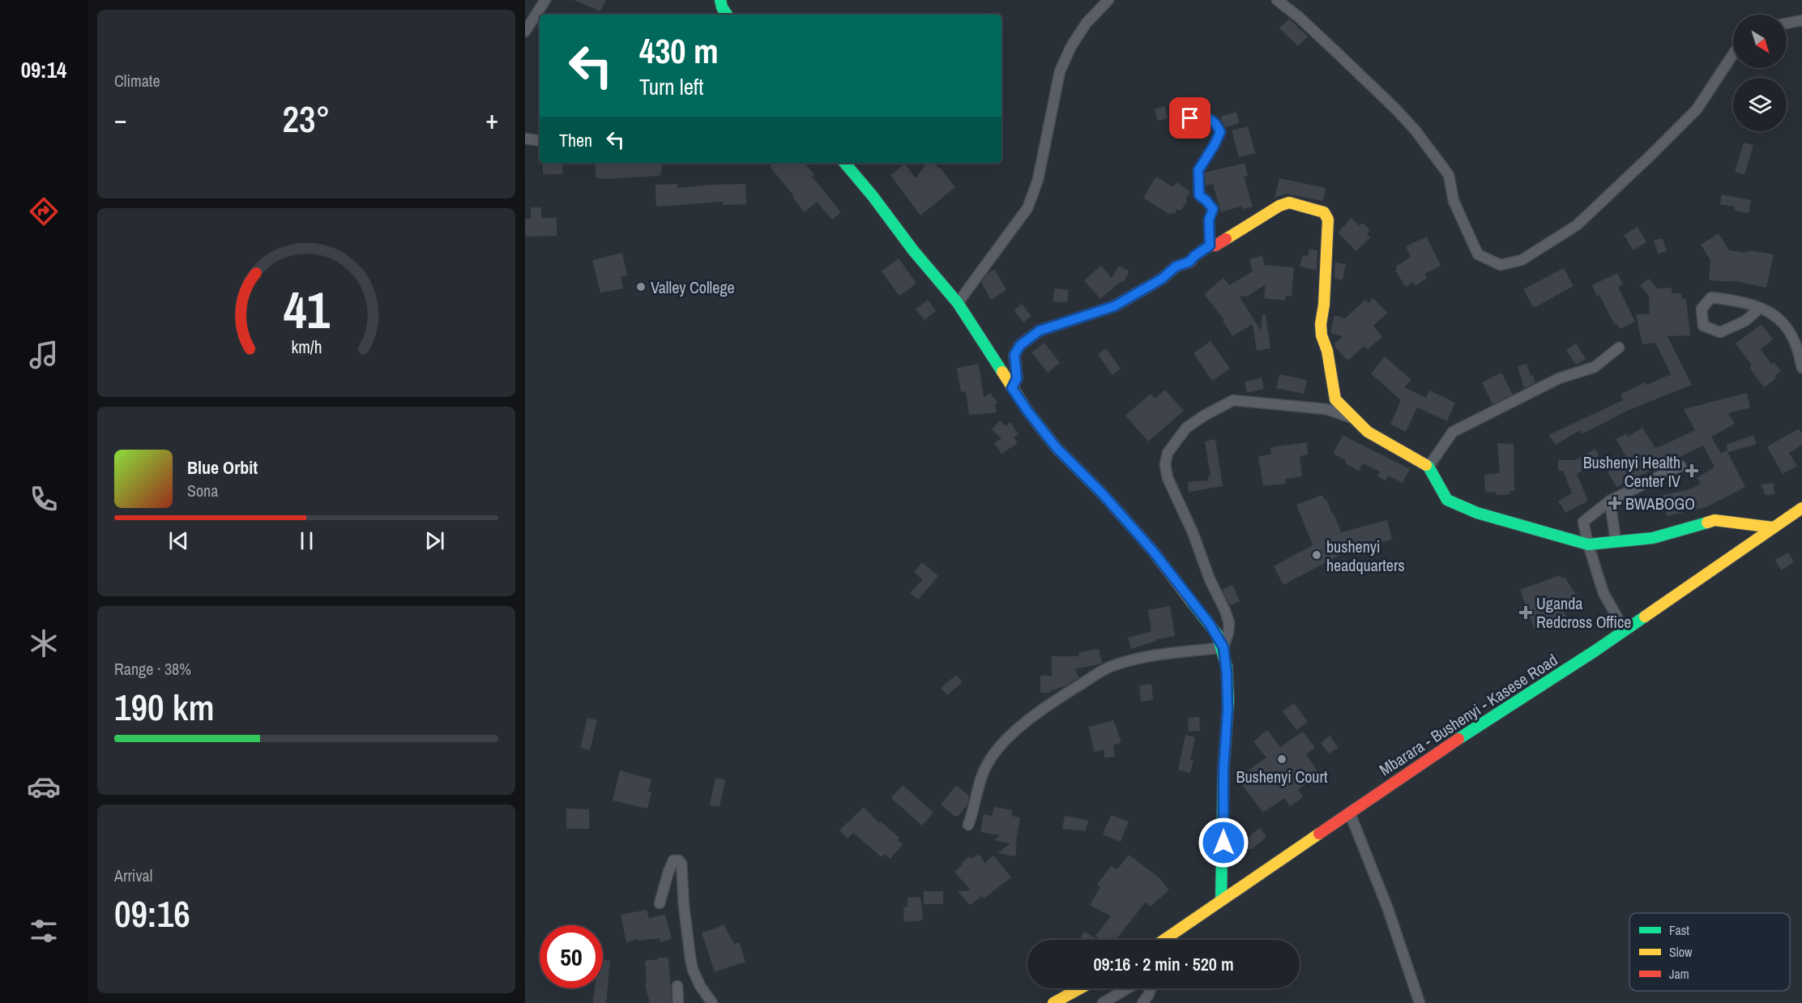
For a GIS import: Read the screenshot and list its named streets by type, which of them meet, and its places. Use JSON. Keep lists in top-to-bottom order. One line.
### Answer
{"streets":{"main road":["Mbarara - Bushenyi - Kasese Road"]},"places":{"other":["Valley College","bushenyi headquarters","Bushenyi Court"],"health":["Bushenyi Health Center IV","BWABOGO","Uganda Redcross Office"]},"legend":["Fast","Slow","Jam"],"north":"bottom right","page":{"tabs":"09:14","tile":["Climate",["Range · 38%","190 km"],["Arrival","09:16"]],"turn":["430 m","Turn left"],"heat":["−","23°","+"],"then":"Then","song":["Blue Orbit","Sona"],"limit":"50","trip":"09:16 · 2 min · 520 m","gauge":["41","km/h"]}}
